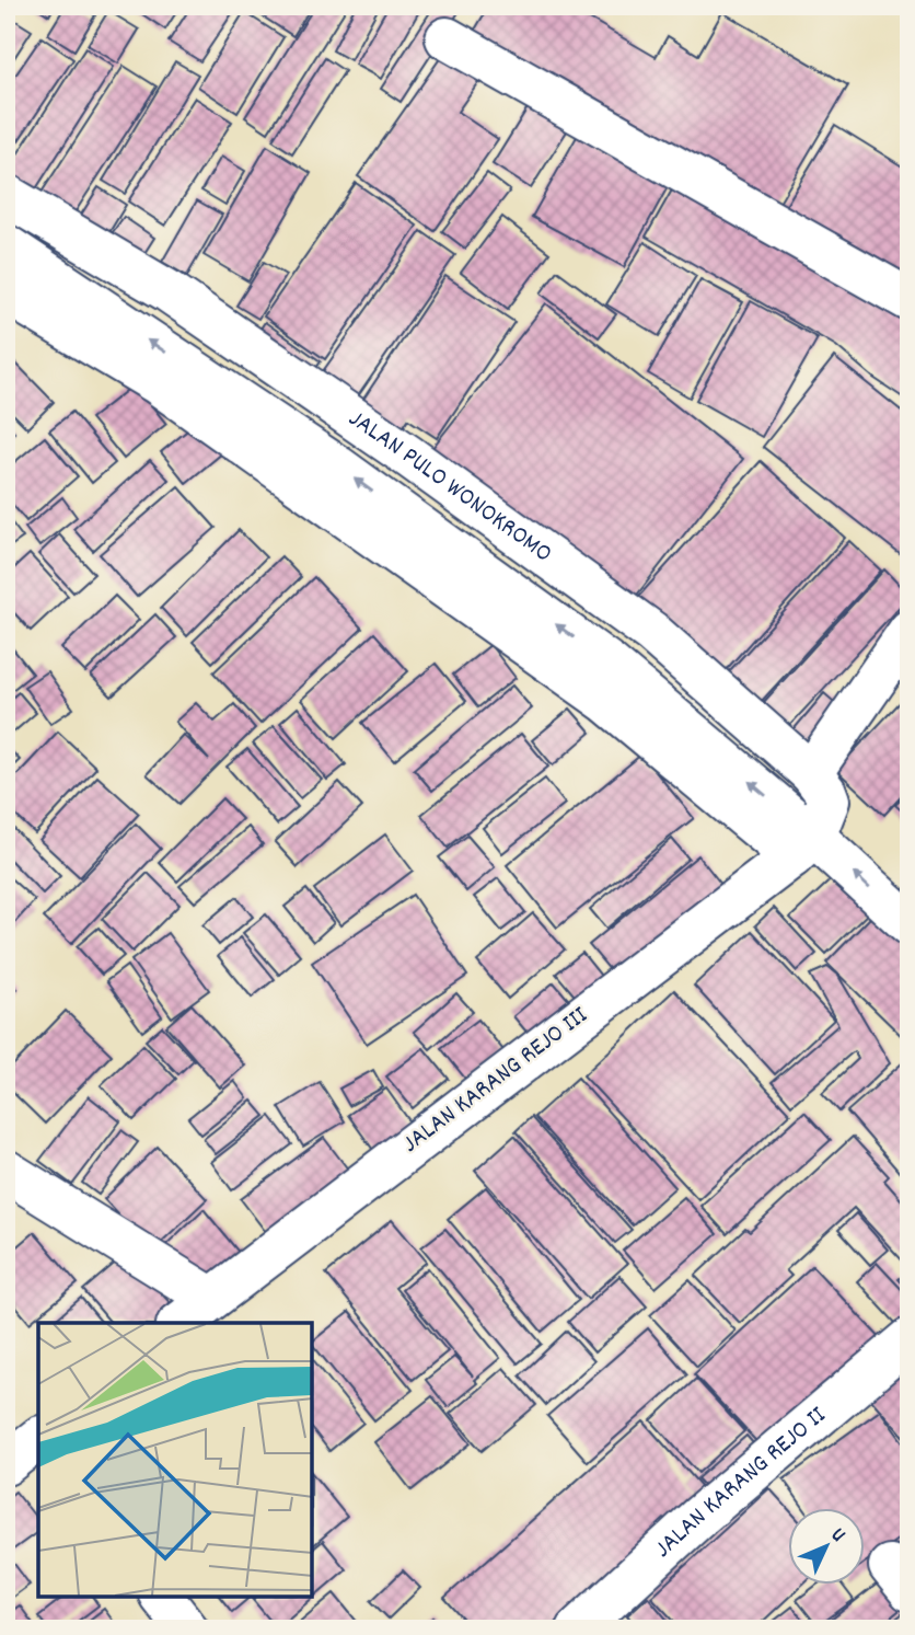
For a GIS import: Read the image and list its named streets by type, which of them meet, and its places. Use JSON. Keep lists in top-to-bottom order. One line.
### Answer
{"streets":{"street":["JALAN PULO WONOKROMO","JALAN KARANG REJO III","JALAN KARANG REJO II"]},"crossings":[["JALAN PULO WONOKROMO","JALAN KARANG REJO III"]],"north":"top right"}
